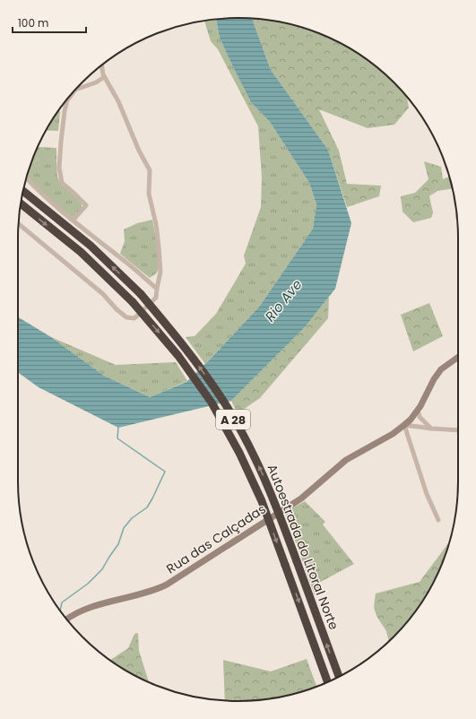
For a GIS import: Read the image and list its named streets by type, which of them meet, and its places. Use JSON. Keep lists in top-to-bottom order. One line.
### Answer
{"streets":{"highway":["A 28","Autoestrada do Litoral Norte"],"main road":["Rua das Calçadas"]},"water":["Rio Ave"],"scale_bar":"100 m"}
